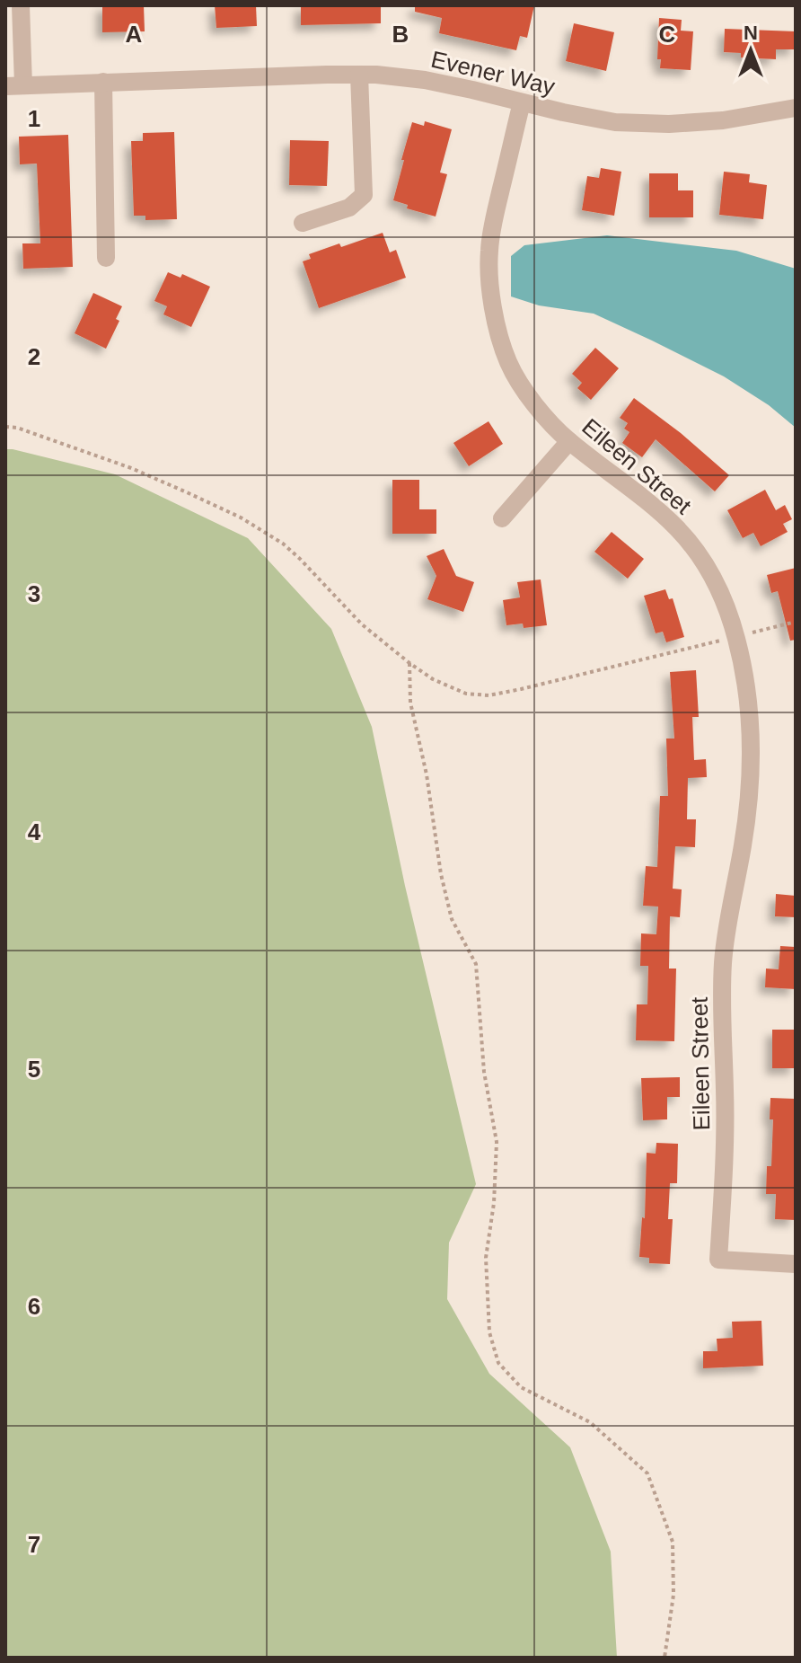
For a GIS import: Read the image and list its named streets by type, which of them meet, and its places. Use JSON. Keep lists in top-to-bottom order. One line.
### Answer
{"streets":{"street":["Evener Way","Eileen Street"]},"crossings":[["Evener Way","Eileen Street"]],"north":"top","grid":{"columns":["A","B","C"],"rows":["1","2","3","4","5","6","7"]}}
